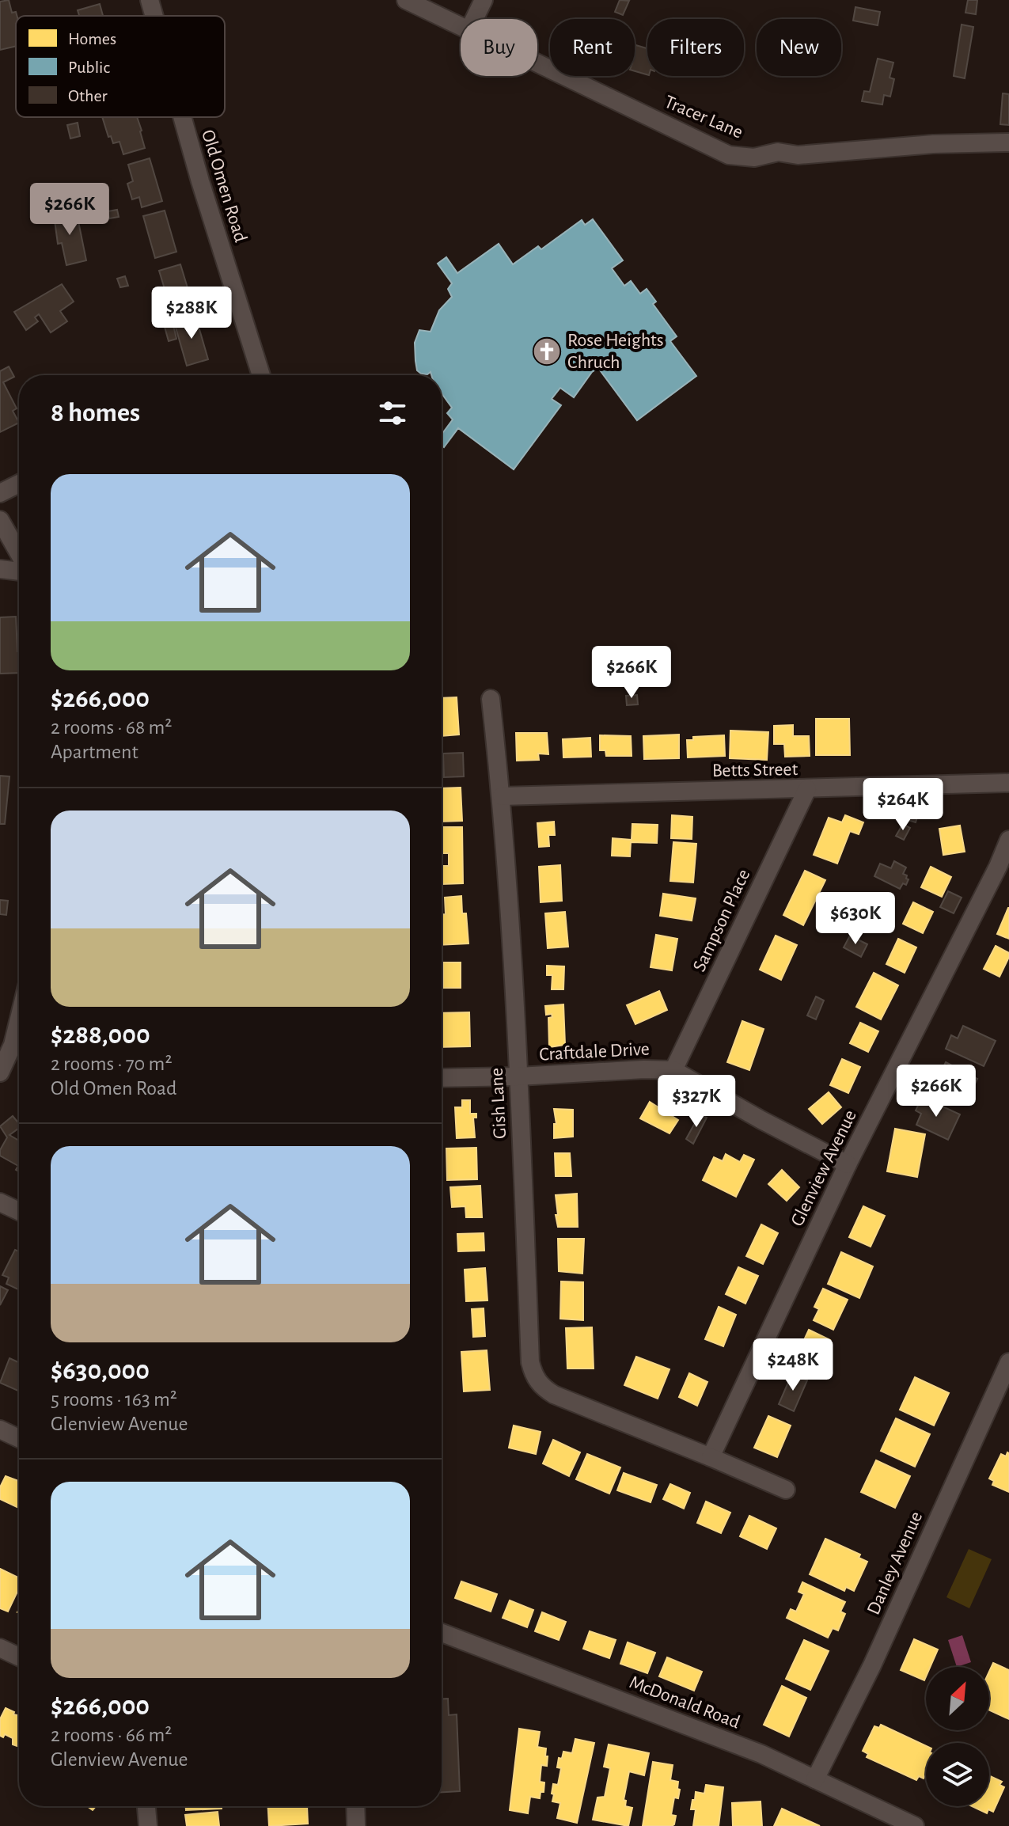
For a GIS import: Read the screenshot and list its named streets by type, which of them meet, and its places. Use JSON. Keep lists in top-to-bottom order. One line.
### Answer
{"streets":{"street":["Tracer Lane","Old Omen Road","Betts Street","Sampson Place","Craftdale Drive","Gish Lane","Glenview Avenue","Danley Avenue","McDonald Road"]},"crossings":[["Betts Street","Sampson Place"],["Betts Street","Gish Lane"],["Sampson Place","Craftdale Drive"],["Craftdale Drive","Gish Lane"],["Craftdale Drive","Glenview Avenue"],["Gish Lane","Glenview Avenue"],["Danley Avenue","McDonald Road"]],"places":{"church":["Rose Heights Chruch"]},"legend":["Homes","Public","Other"],"north":"top right","page":{"chip":["Buy","Rent","Filters","New"],"price":["$266K","$288K","$266K","$264K","$630K","$266K","$327K","$248K"],"heading":"8 homes","list":[{"name":"$266,000","note":"2 rooms · 68 m² · Apartment"},{"name":"$288,000","note":"2 rooms · 70 m² · Old Omen Road"},{"name":"$630,000","note":"5 rooms · 163 m² · Glenview Avenue"},{"name":"$266,000","note":"2 rooms · 66 m² · Glenview Avenue"}]}}
